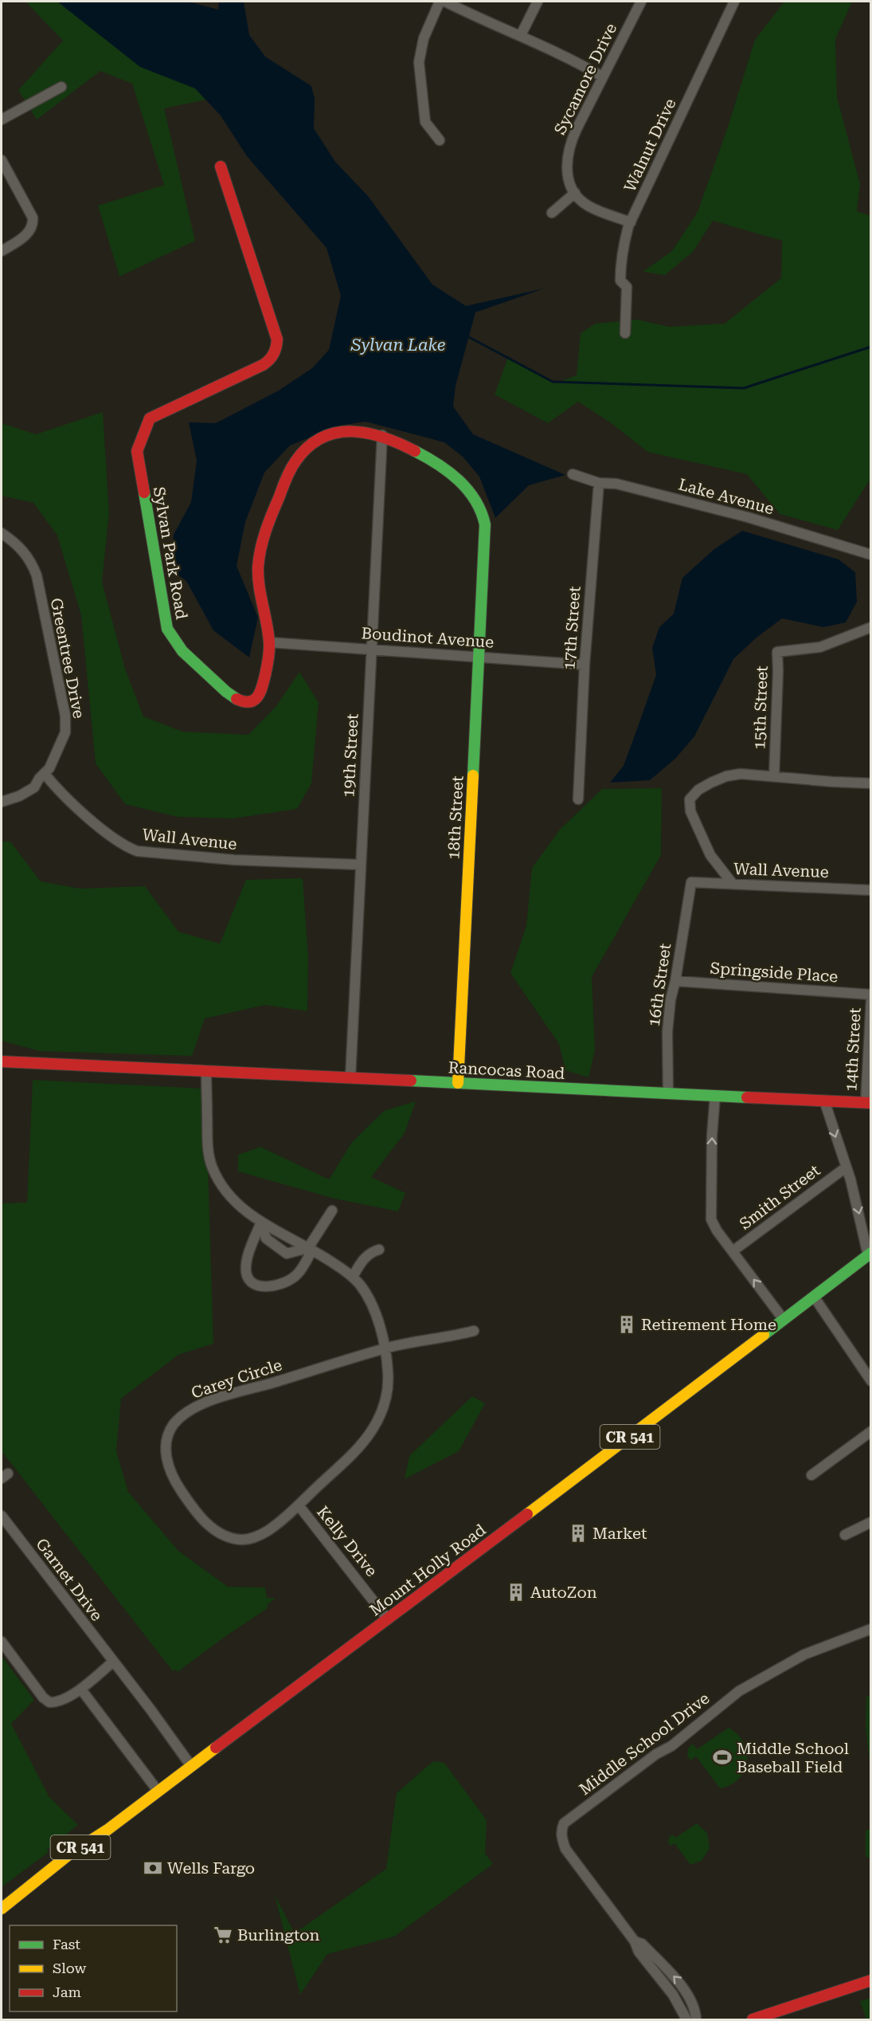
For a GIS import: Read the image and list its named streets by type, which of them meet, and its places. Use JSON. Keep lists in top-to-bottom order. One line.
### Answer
{"streets":{"main road":["Sylvan Park Road","18th Street","Rancocas Road","CR 541","Mount Holly Road"],"street":["Sycamore Drive","Walnut Drive","Lake Avenue","17th Street","Boudinot Avenue","Greentree Drive","15th Street","19th Street","Wall Avenue","Springside Place","16th Street","14th Street","Smith Street","Carey Circle","Kelly Drive","Garnet Drive","Middle School Drive"]},"crossings":[["Lake Avenue","17th Street"],["Sylvan Park Road","Boudinot Avenue"],["Sylvan Park Road","19th Street"],["Sylvan Park Road","18th Street"],["17th Street","Boudinot Avenue"],["Boudinot Avenue","19th Street"],["Boudinot Avenue","18th Street"],["Greentree Drive","Wall Avenue"],["19th Street","Wall Avenue"],["19th Street","Rancocas Road"],["18th Street","Rancocas Road"],["Wall Avenue","16th Street"],["Springside Place","16th Street"],["16th Street","Rancocas Road"],["14th Street","Rancocas Road"],["Carey Circle","Kelly Drive"],["Kelly Drive","Mount Holly Road"],["Mount Holly Road","Garnet Drive"]],"water":["Sylvan Lake"],"places":{"building":["Retirement Home","Market","AutoZon"],"sports":["Middle School Baseball Field"],"bank":["Wells Fargo"],"supermarket":["Burlington"]},"legend":["Fast","Slow","Jam"]}
